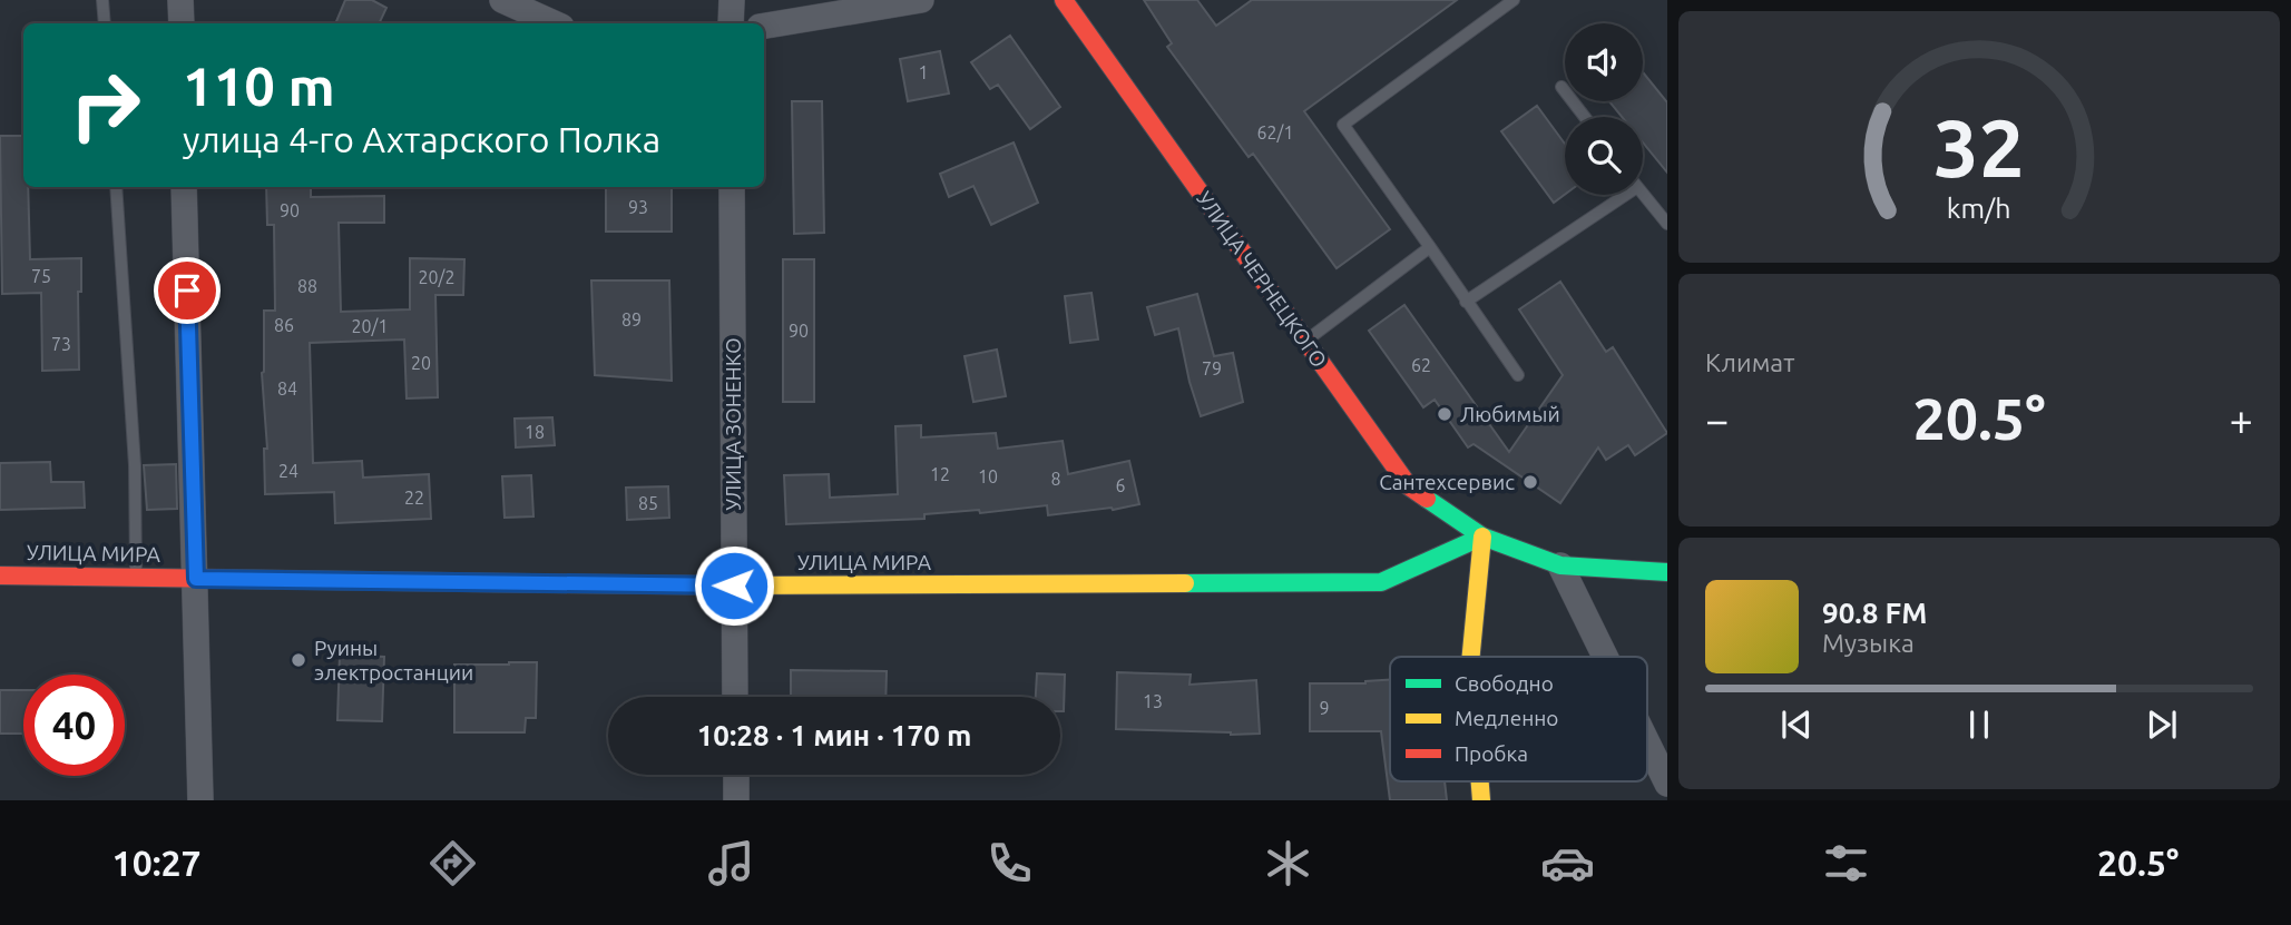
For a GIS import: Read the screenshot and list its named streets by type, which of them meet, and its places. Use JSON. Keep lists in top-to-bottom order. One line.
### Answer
{"streets":{"street":["УЛИЦА ЧЕРНЕЦКОГО","УЛИЦА ЗОНЕНКО","УЛИЦА МИРА"]},"crossings":[["УЛИЦА ЧЕРНЕЦКОГО","УЛИЦА МИРА"],["УЛИЦА ЗОНЕНКО","УЛИЦА МИРА"]],"places":["Любимый","Сантехсервис","Руины электростанции"],"house_numbers":["1","62/1","93","90","75","20/2","88","89","86","20/1","90","73","20","62","79","84","18","24","12","10","8","6","22","85","13","9"],"legend":["Свободно","Медленно","Пробка"],"page":{"turn":["110 m","улица 4-го Ахтарского Полка"],"tile":"Климат","heat":["−","20.5°","+"],"song":["90.8 FM","Музыка"],"limit":"40","trip":"10:28 · 1 мин · 170 m","tabs":["10:27","20.5°"],"gauge":["32","km/h"]}}
